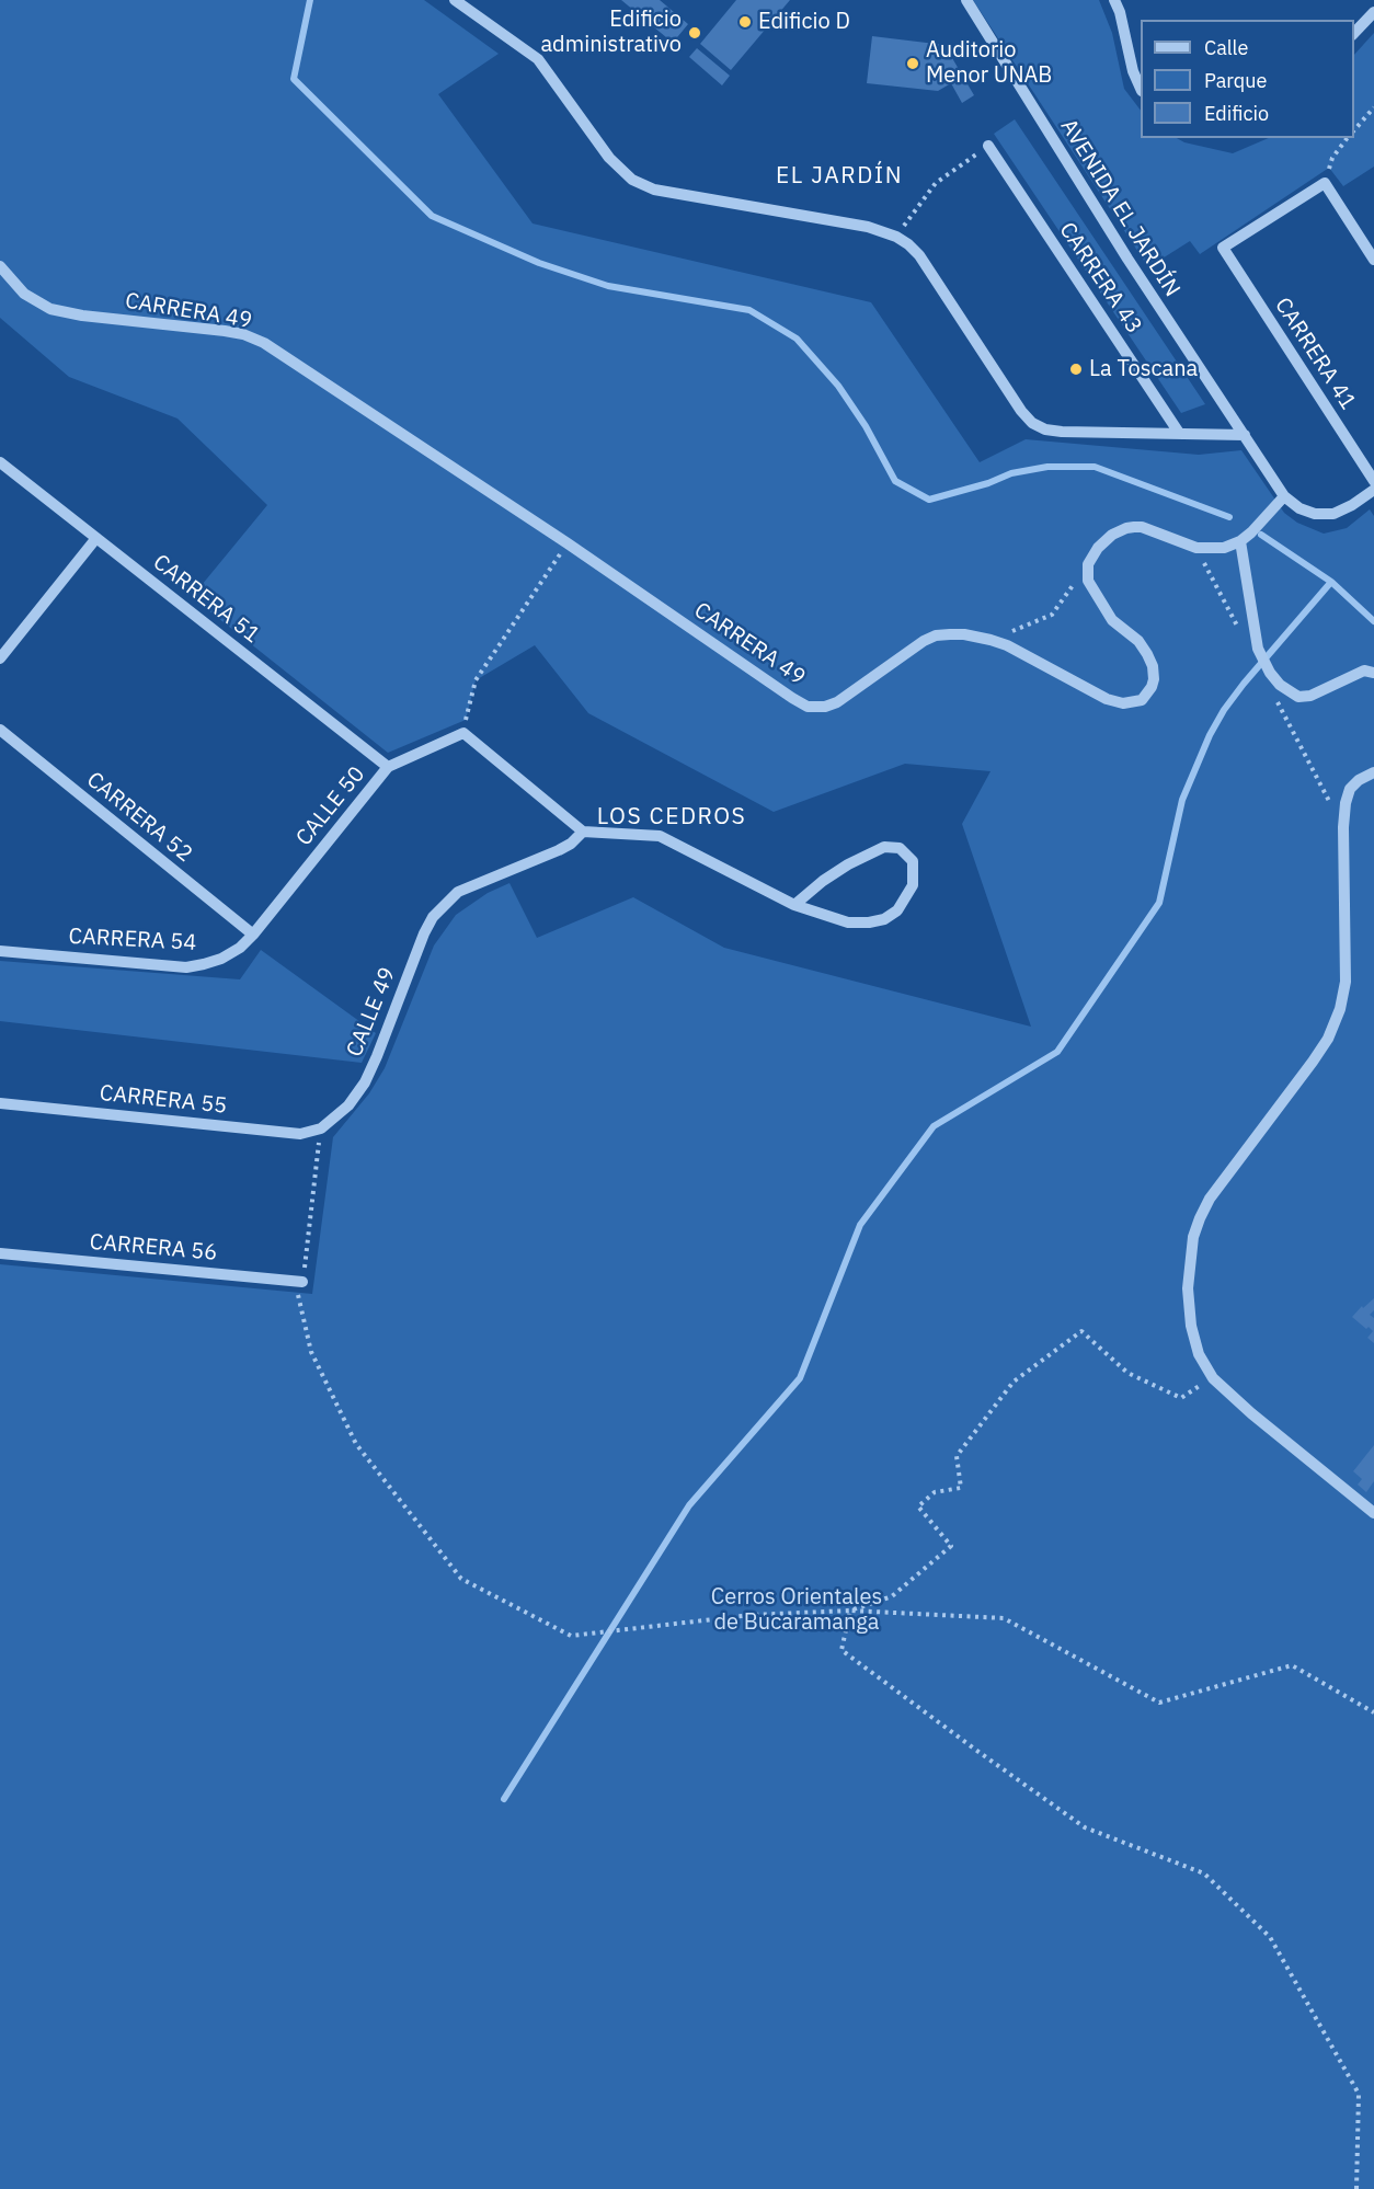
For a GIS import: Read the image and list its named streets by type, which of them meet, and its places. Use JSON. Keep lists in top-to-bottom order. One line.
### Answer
{"streets":{"street":["AVENIDA EL JARDÍN","CARRERA 43","CARRERA 49","CARRERA 41","CARRERA 51","CALLE 50","CARRERA 52","CARRERA 54","CALLE 49","CARRERA 55","CARRERA 56"]},"crossings":[["CARRERA 51","CALLE 50"],["CALLE 50","CARRERA 52"],["CALLE 50","CARRERA 54"],["CARRERA 52","CARRERA 54"],["CALLE 49","CARRERA 55"]],"districts":["EL JARDÍN","LOS CEDROS"],"parks":["Cerros Orientales de Bucaramanga"],"places":["Edificio D","Edificio administrativo","Auditorio Menor UNAB","La Toscana"],"legend":["Calle","Parque","Edificio"]}
